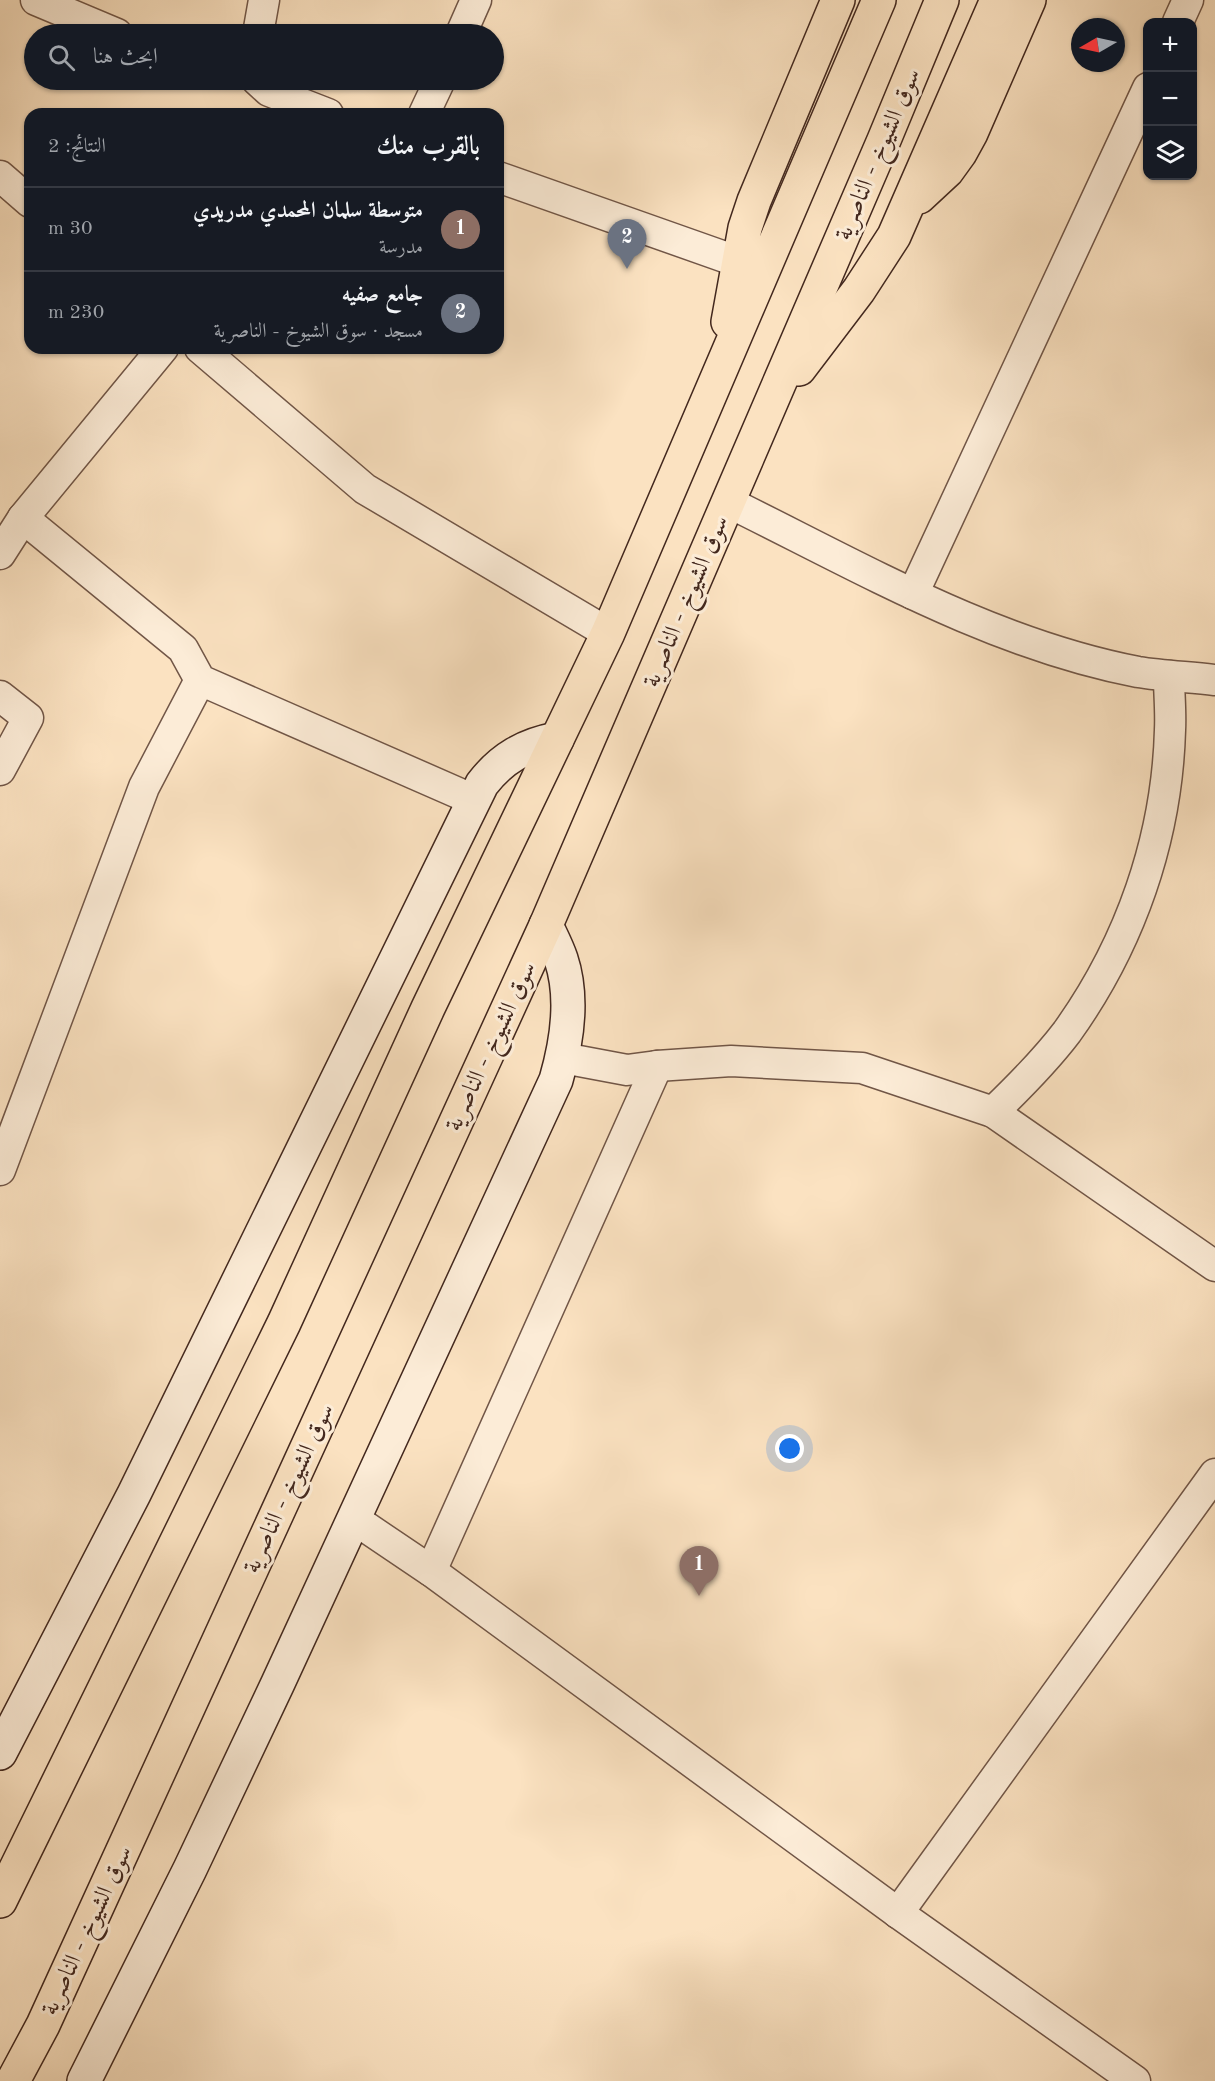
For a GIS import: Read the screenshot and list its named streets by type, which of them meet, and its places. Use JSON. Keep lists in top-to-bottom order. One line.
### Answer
{"streets":{"highway":["سوق الشيوخ - الناصرية"]},"north":"left","page":{"map_buttons":["+","−"],"search":"ابحث هنا","heading":["بالقرب منك","النتائج: 2"],"list":[{"mark":"1","name":"متوسطة سلمان المحمدي مدريدي","note":"مدرسة","value":"30 m"},{"mark":"2","name":"جامع صفيه","note":"مسجد · سوق الشيوخ - الناصرية","value":"230 m"}],"pins":["2","1"]}}
